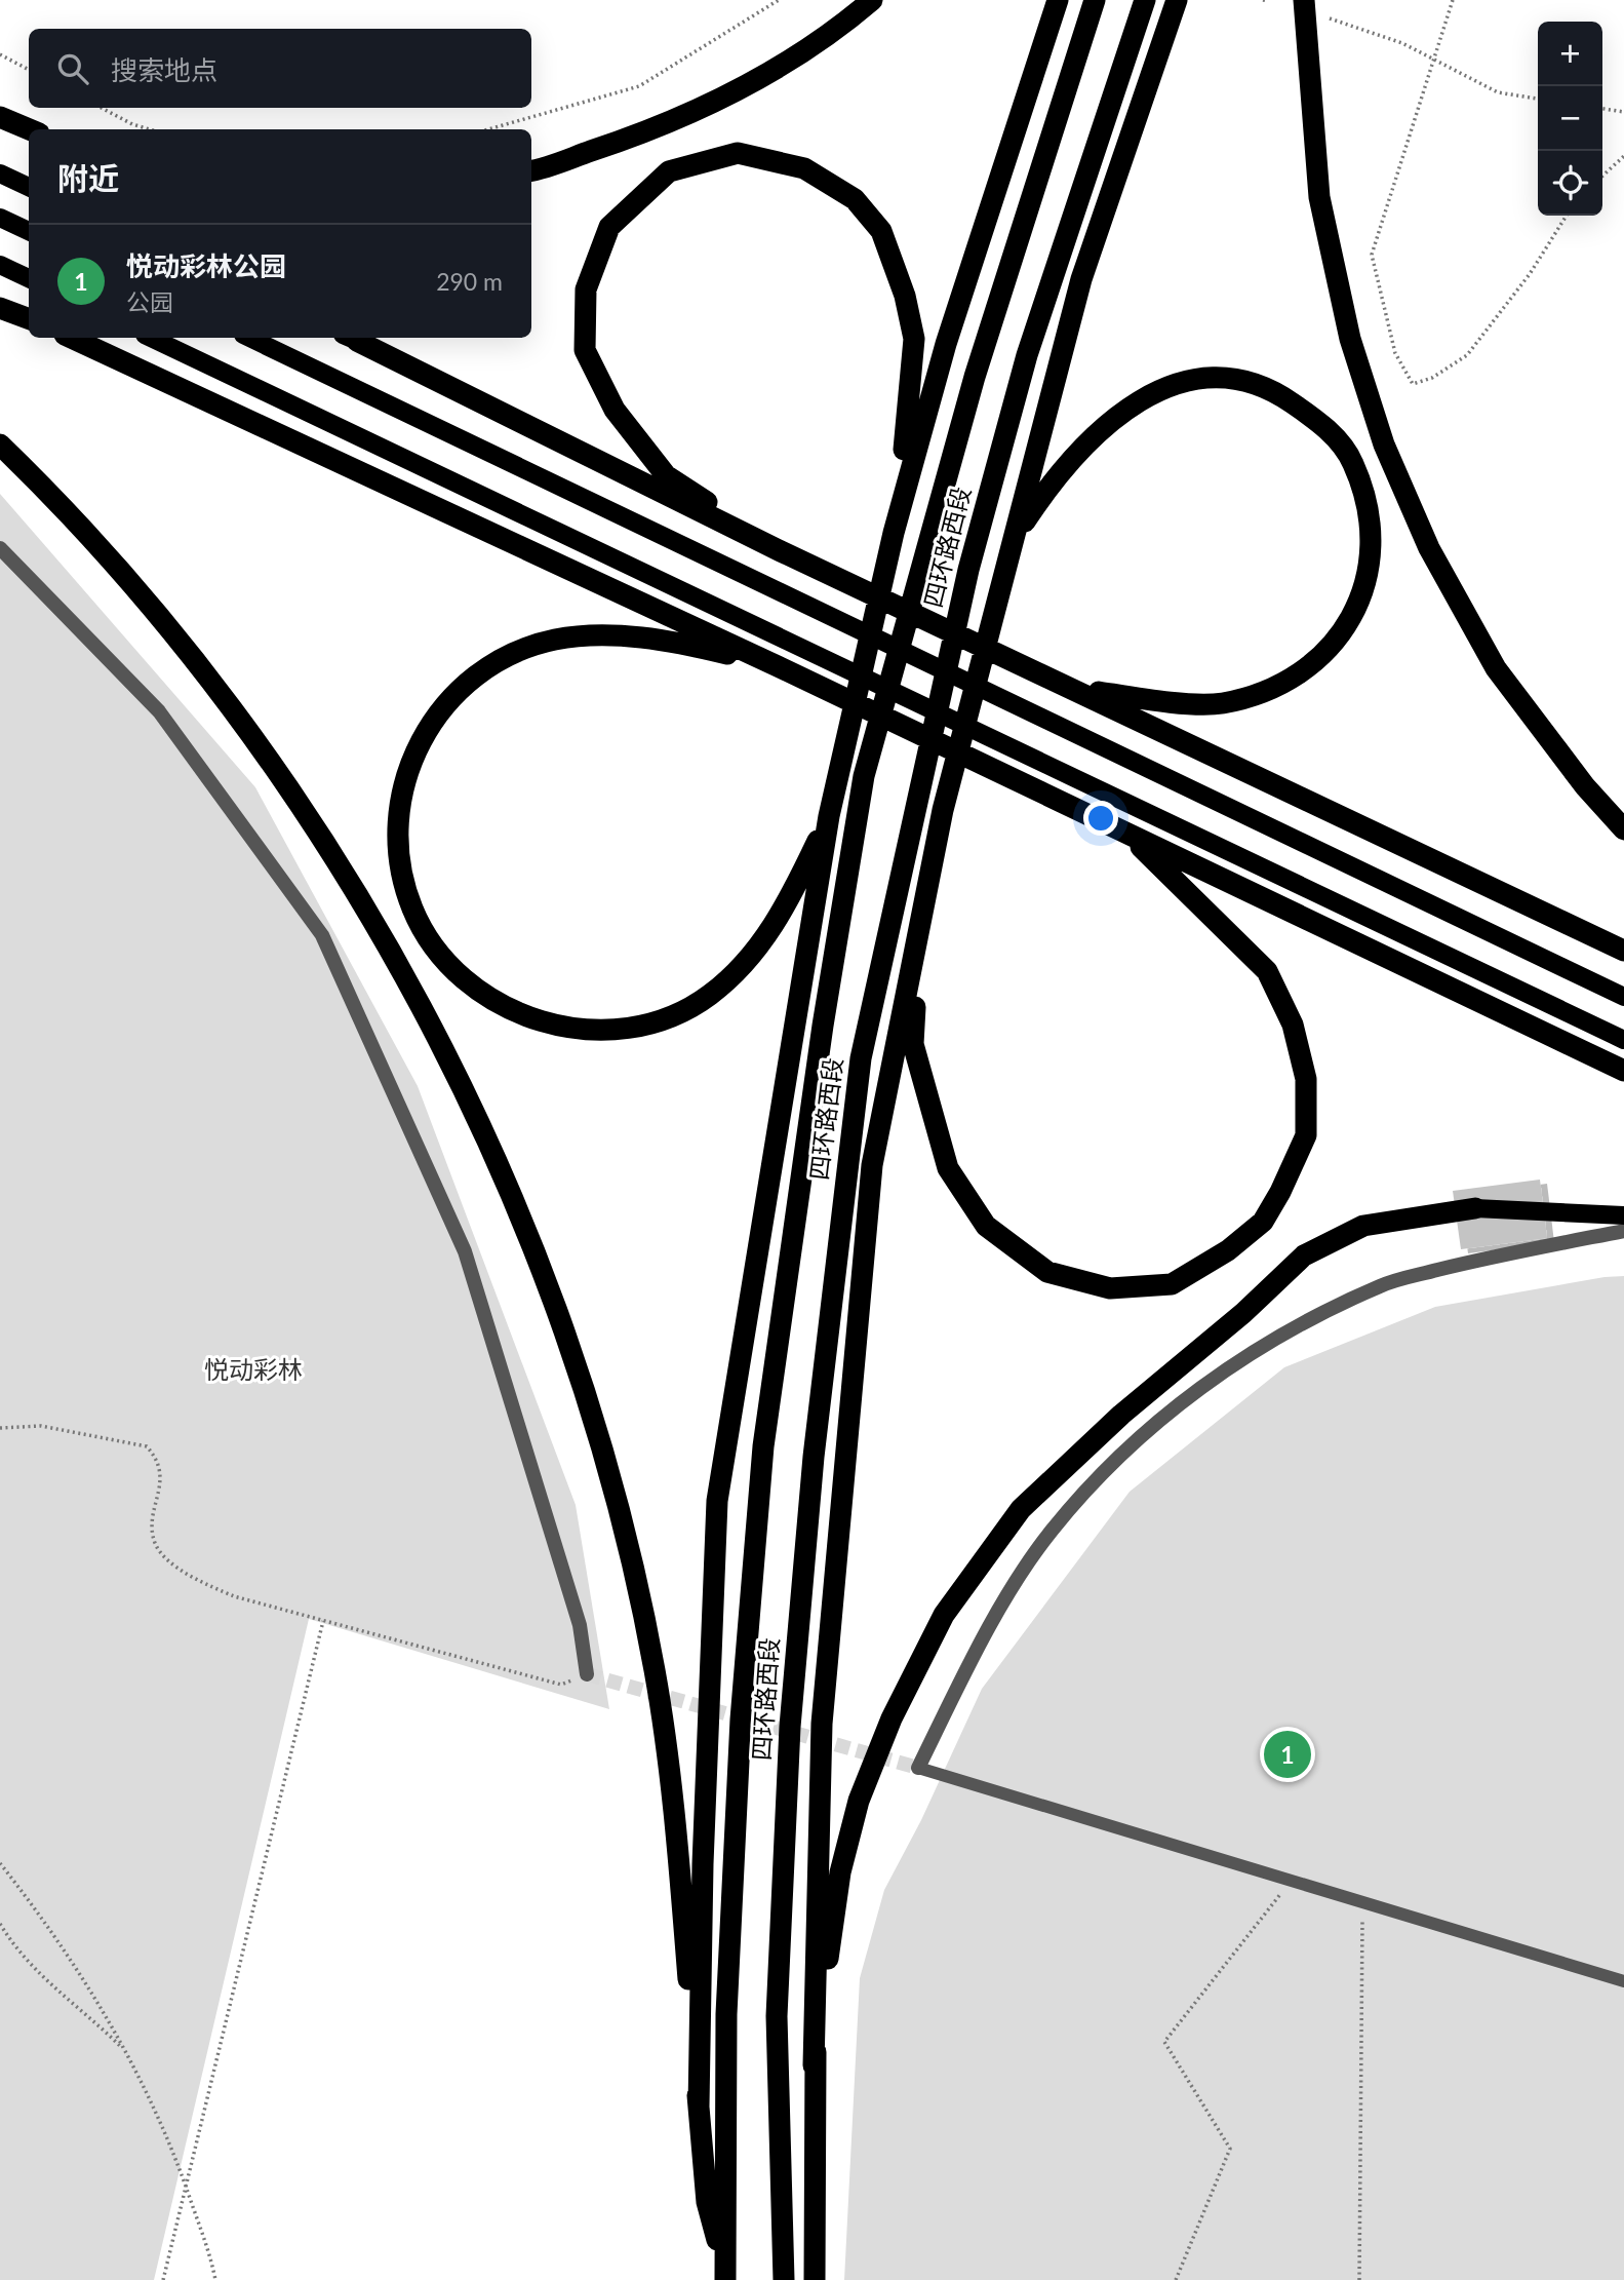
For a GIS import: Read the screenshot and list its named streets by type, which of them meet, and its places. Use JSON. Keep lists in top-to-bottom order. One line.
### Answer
{"streets":{"highway":["四环路西段"]},"parks":["悦动彩林"],"page":{"map_buttons":["+","−"],"search":"搜索地点","heading":"附近","list":[{"mark":"1","name":"悦动彩林公园","note":"公园","value":"290 m"}],"pins":"1"}}
